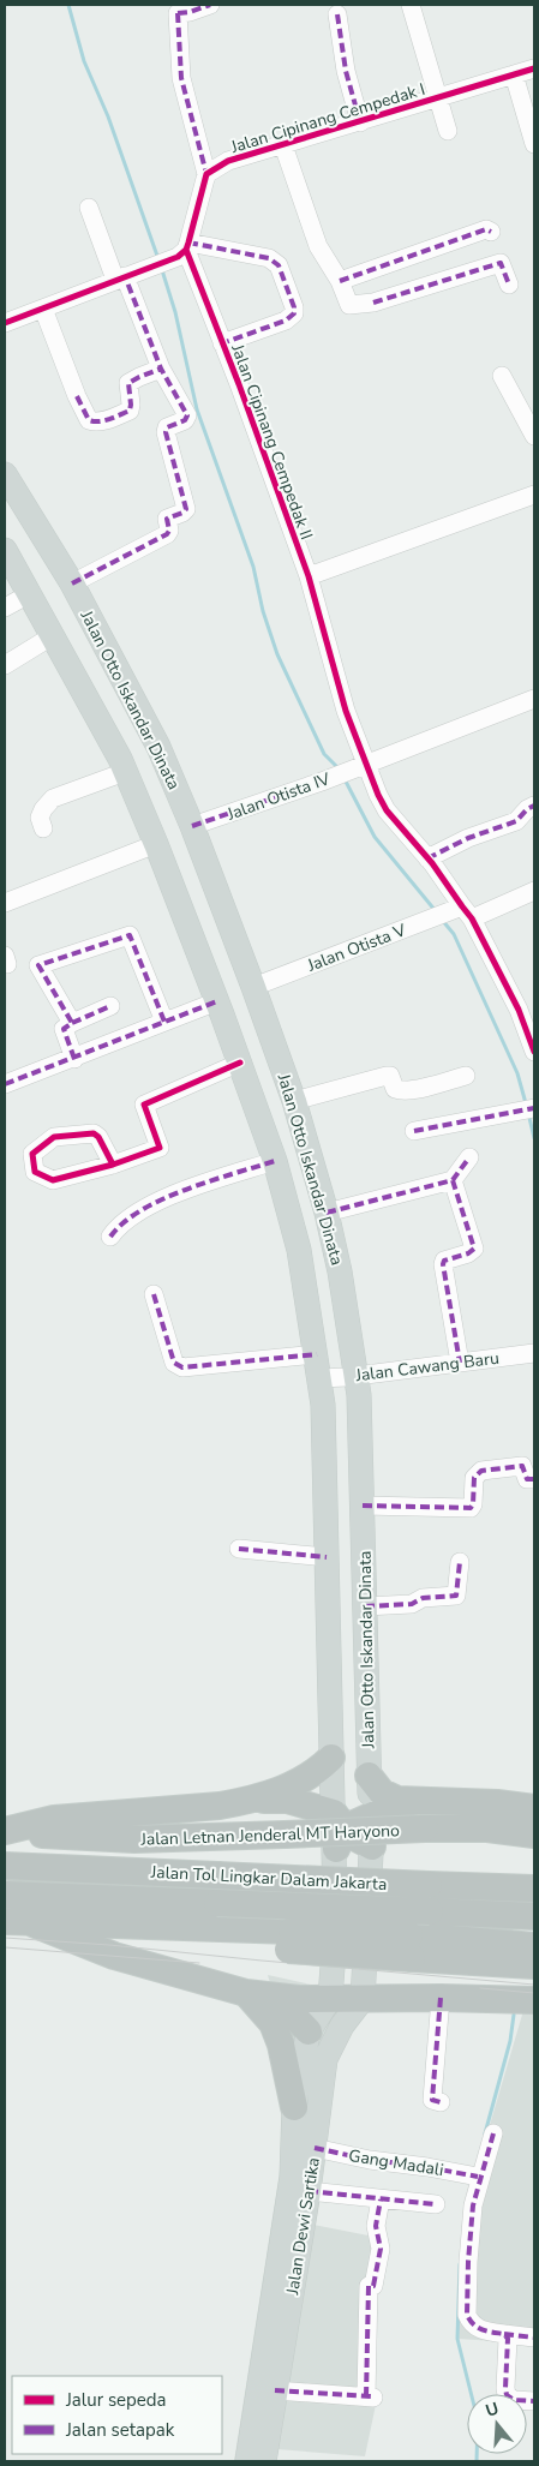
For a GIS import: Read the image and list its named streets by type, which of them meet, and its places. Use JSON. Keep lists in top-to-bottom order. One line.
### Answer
{"streets":{"highway":["Jalan Letnan Jenderal MT Haryono","Jalan Tol Lingkar Dalam Jakarta"],"main road":["Jalan Otto Iskandar Dinata","Jalan Dewi Sartika"],"street":["Jalan Cipinang Cempedak I","Jalan Cipinang Cempedak II","Jalan Otista IV","Jalan Otista V","Jalan Cawang Baru","Gang Madali"]},"crossings":[["Jalan Cipinang Cempedak II","Jalan Otista IV"],["Jalan Cipinang Cempedak II","Jalan Otista V"],["Jalan Otto Iskandar Dinata","Jalan Otista IV"],["Jalan Otto Iskandar Dinata","Jalan Otista V"],["Jalan Otto Iskandar Dinata","Jalan Cawang Baru"],["Jalan Otto Iskandar Dinata","Jalan Dewi Sartika"],["Gang Madali","Jalan Dewi Sartika"]],"legend":["Jalur sepeda","Jalan setapak"],"north":"top"}
